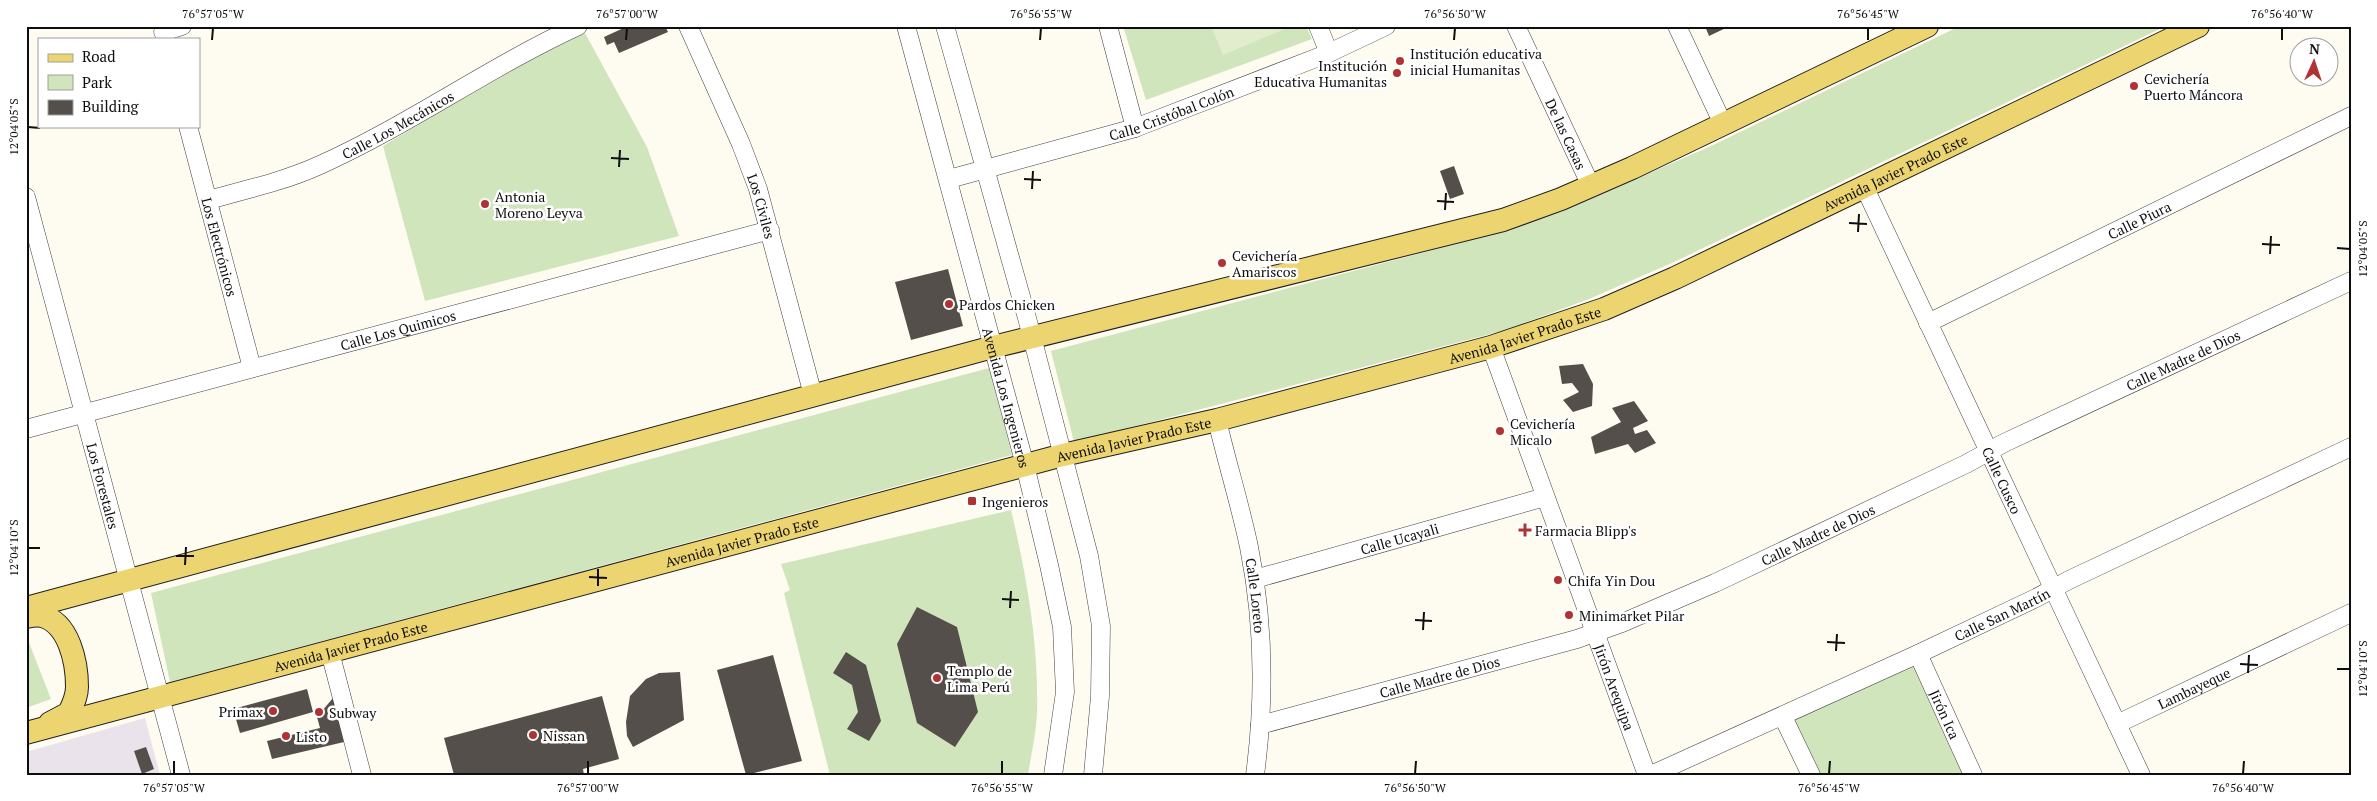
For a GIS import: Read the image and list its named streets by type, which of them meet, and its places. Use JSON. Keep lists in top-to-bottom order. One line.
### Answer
{"streets":{"main road":["Avenida Javier Prado Este"],"street":["Calle Cristóbal Colón","Calle Los Mecánicos","De las Casas","Los Civiles","Calle Piura","Los Electrónicos","Calle Los Quimicos","Calle Madre de Dios","Avenida Los Ingenieros","Calle Cusco","Los Forestales","Calle Ucayali","Calle Loreto","Calle San Martín","Jirón Arequipa","Lambayeque","Jirón Ica"]},"crossings":[["Calle Cristóbal Colón","Avenida Los Ingenieros"],["Calle Los Mecánicos","Los Electrónicos"],["Avenida Javier Prado Este","Avenida Los Ingenieros"],["Avenida Javier Prado Este","Calle Cusco"],["Avenida Javier Prado Este","Los Forestales"],["Avenida Javier Prado Este","Calle Loreto"],["Avenida Javier Prado Este","Jirón Arequipa"],["Los Civiles","Calle Los Quimicos"],["Calle Piura","Calle Cusco"],["Los Electrónicos","Calle Los Quimicos"],["Calle Los Quimicos","Los Forestales"],["Calle Madre de Dios","Calle Cusco"],["Calle Madre de Dios","Calle Loreto"],["Calle Madre de Dios","Jirón Arequipa"],["Calle Cusco","Calle San Martín"],["Calle Cusco","Lambayeque"],["Calle Ucayali","Calle Loreto"],["Calle Ucayali","Jirón Arequipa"],["Calle San Martín","Jirón Ica"]],"places":{"other":["Institución educativa inicial Humanitas","Institución Educativa Humanitas","Cevichería Puerto Máncora","Antonia Moreno Leyva","Cevichería Amariscos","Pardos Chicken","Cevichería Micalo","Chifa Yin Dou","Minimarket Pilar","Templo de Lima Perú","Primax","Subway","Nissan","Listo"],"transit":["Ingenieros"],"health":["Farmacia Blipp's"]},"legend":["Road","Park","Building"],"north":"top","coordinates":["76°57'05\"W","76°57'00\"W","76°56'55\"W","76°56'50\"W","76°56'45\"W","76°56'40\"W","12°04'05\"S","12°04'10\"S"]}
